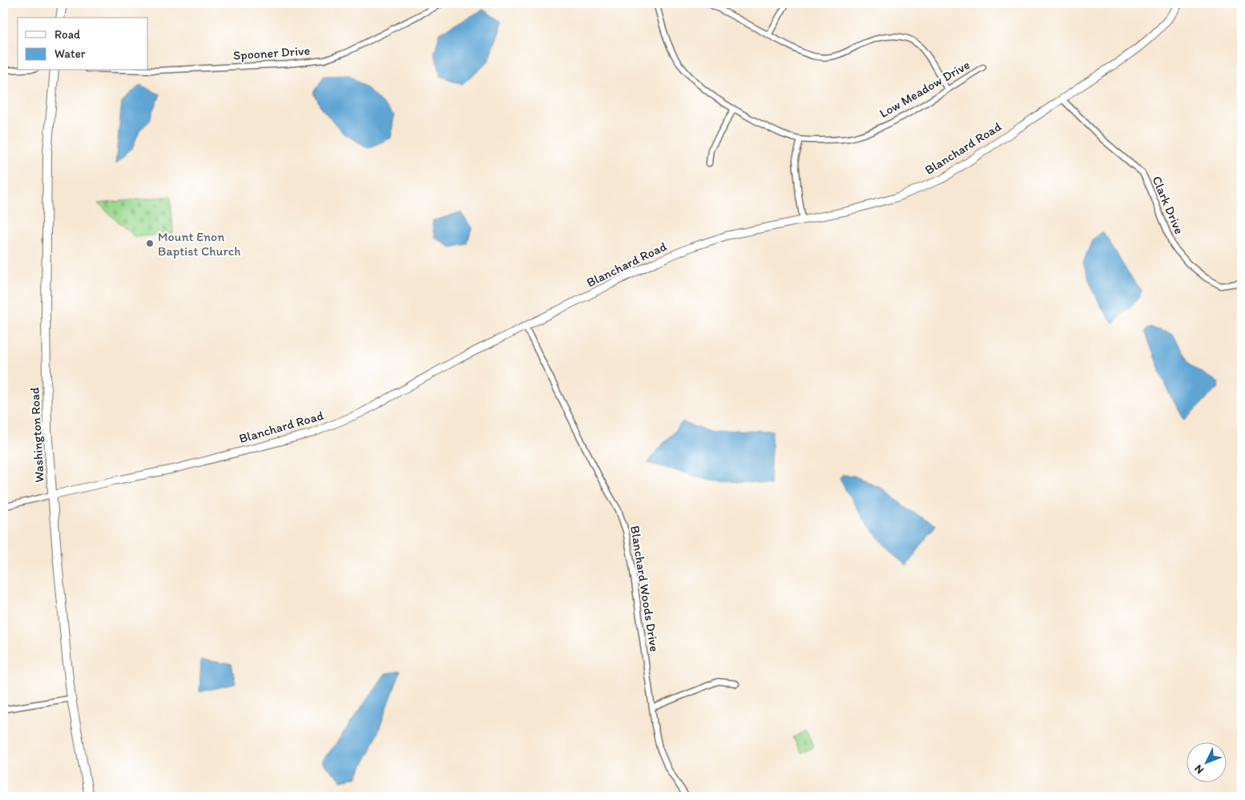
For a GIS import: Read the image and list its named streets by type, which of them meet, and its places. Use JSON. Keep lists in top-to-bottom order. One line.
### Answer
{"streets":{"main road":["Washington Road"],"street":["Spooner Drive","Low Meadow Drive","Blanchard Road","Clark Drive","Blanchard Woods Drive"]},"crossings":[["Blanchard Road","Clark Drive"],["Blanchard Road","Washington Road"],["Blanchard Road","Blanchard Woods Drive"]],"places":["Mount Enon Baptist Church"],"legend":["Road","Water"],"north":"bottom left"}
